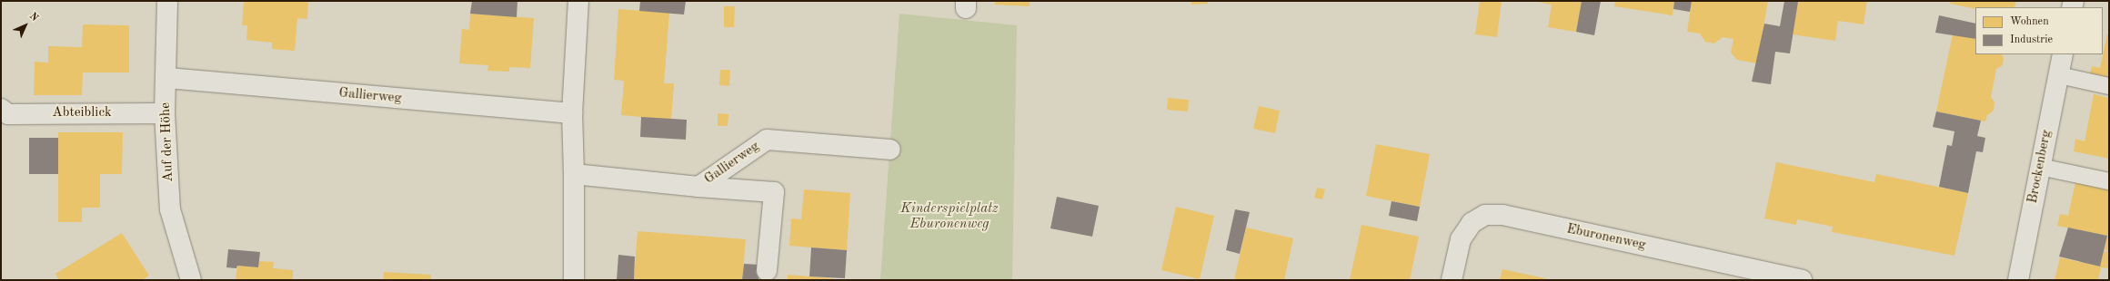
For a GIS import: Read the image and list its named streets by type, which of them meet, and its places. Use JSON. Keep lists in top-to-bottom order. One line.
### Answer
{"streets":{"street":["Gallierweg","Abteiblick","Auf der Höhe","Brockenberg","Eburonenweg"]},"crossings":[["Gallierweg","Auf der Höhe"],["Abteiblick","Auf der Höhe"]],"parks":["Kinderspielplatz Eburonenweg"],"legend":["Wohnen","Industrie"],"north":"top right"}
